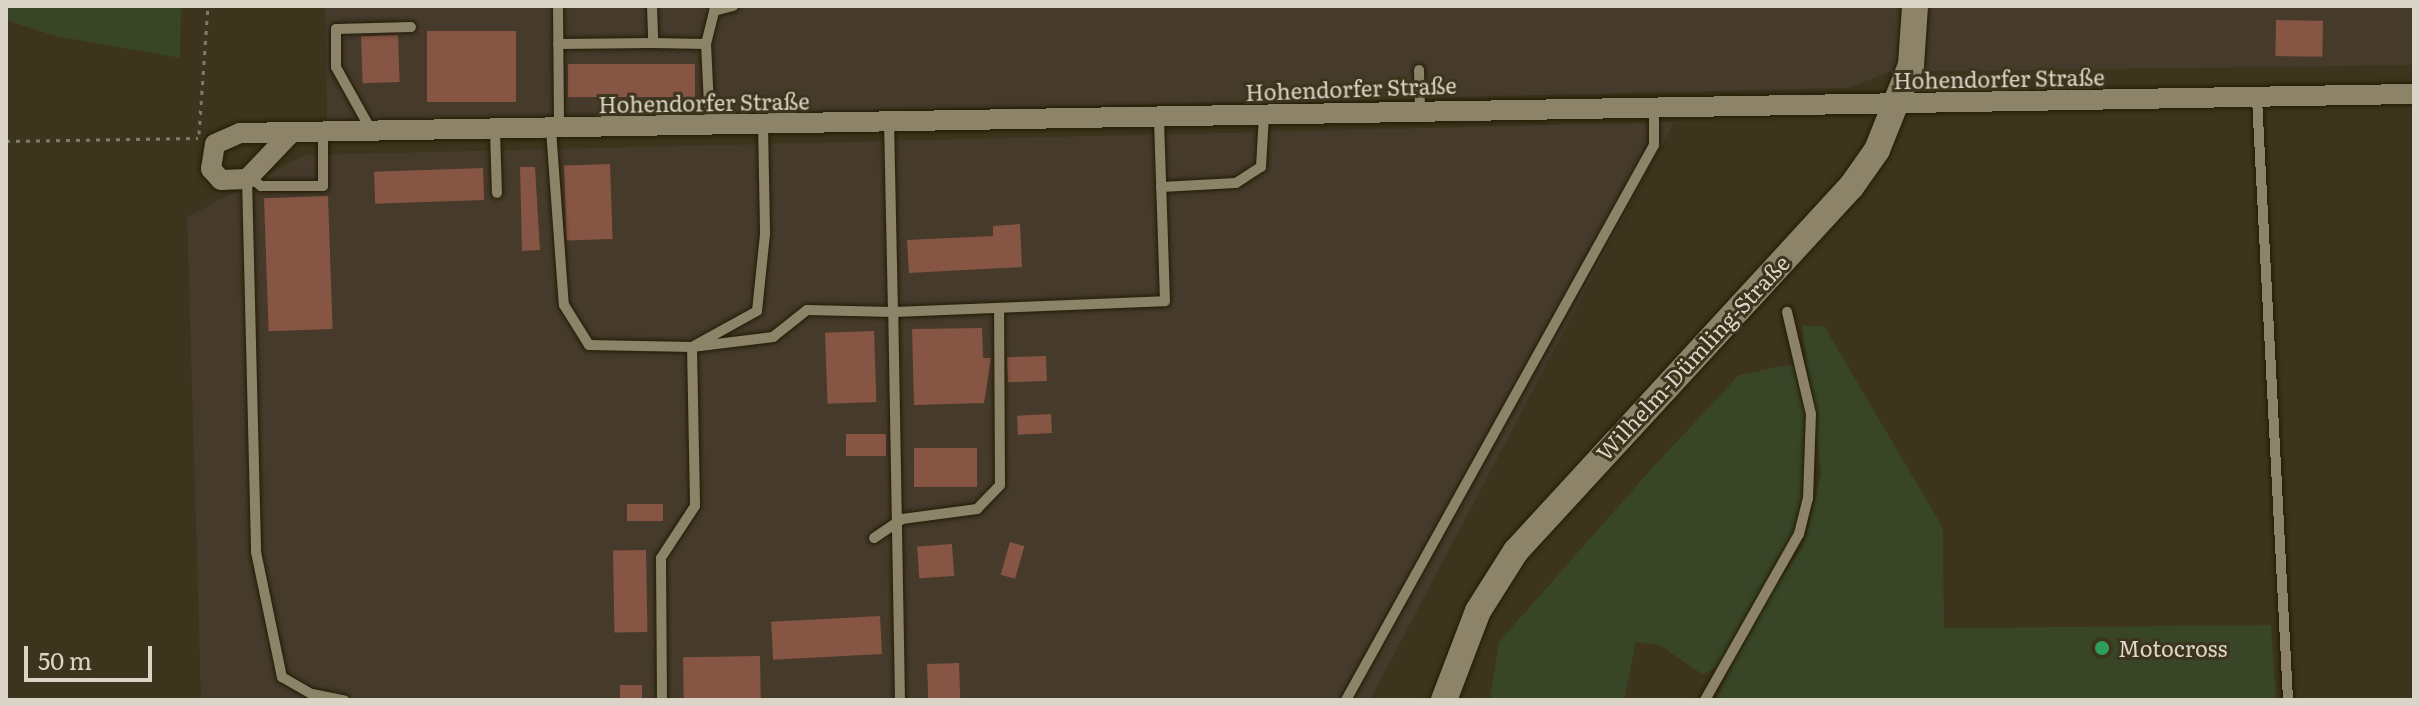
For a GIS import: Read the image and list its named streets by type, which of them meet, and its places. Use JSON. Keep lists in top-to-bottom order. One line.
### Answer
{"streets":{"street":["Hohendorfer Straße","Wilhelm-Dümling-Straße"]},"crossings":[["Hohendorfer Straße","Wilhelm-Dümling-Straße"]],"places":["Motocross"],"scale_bar":"50 m"}
